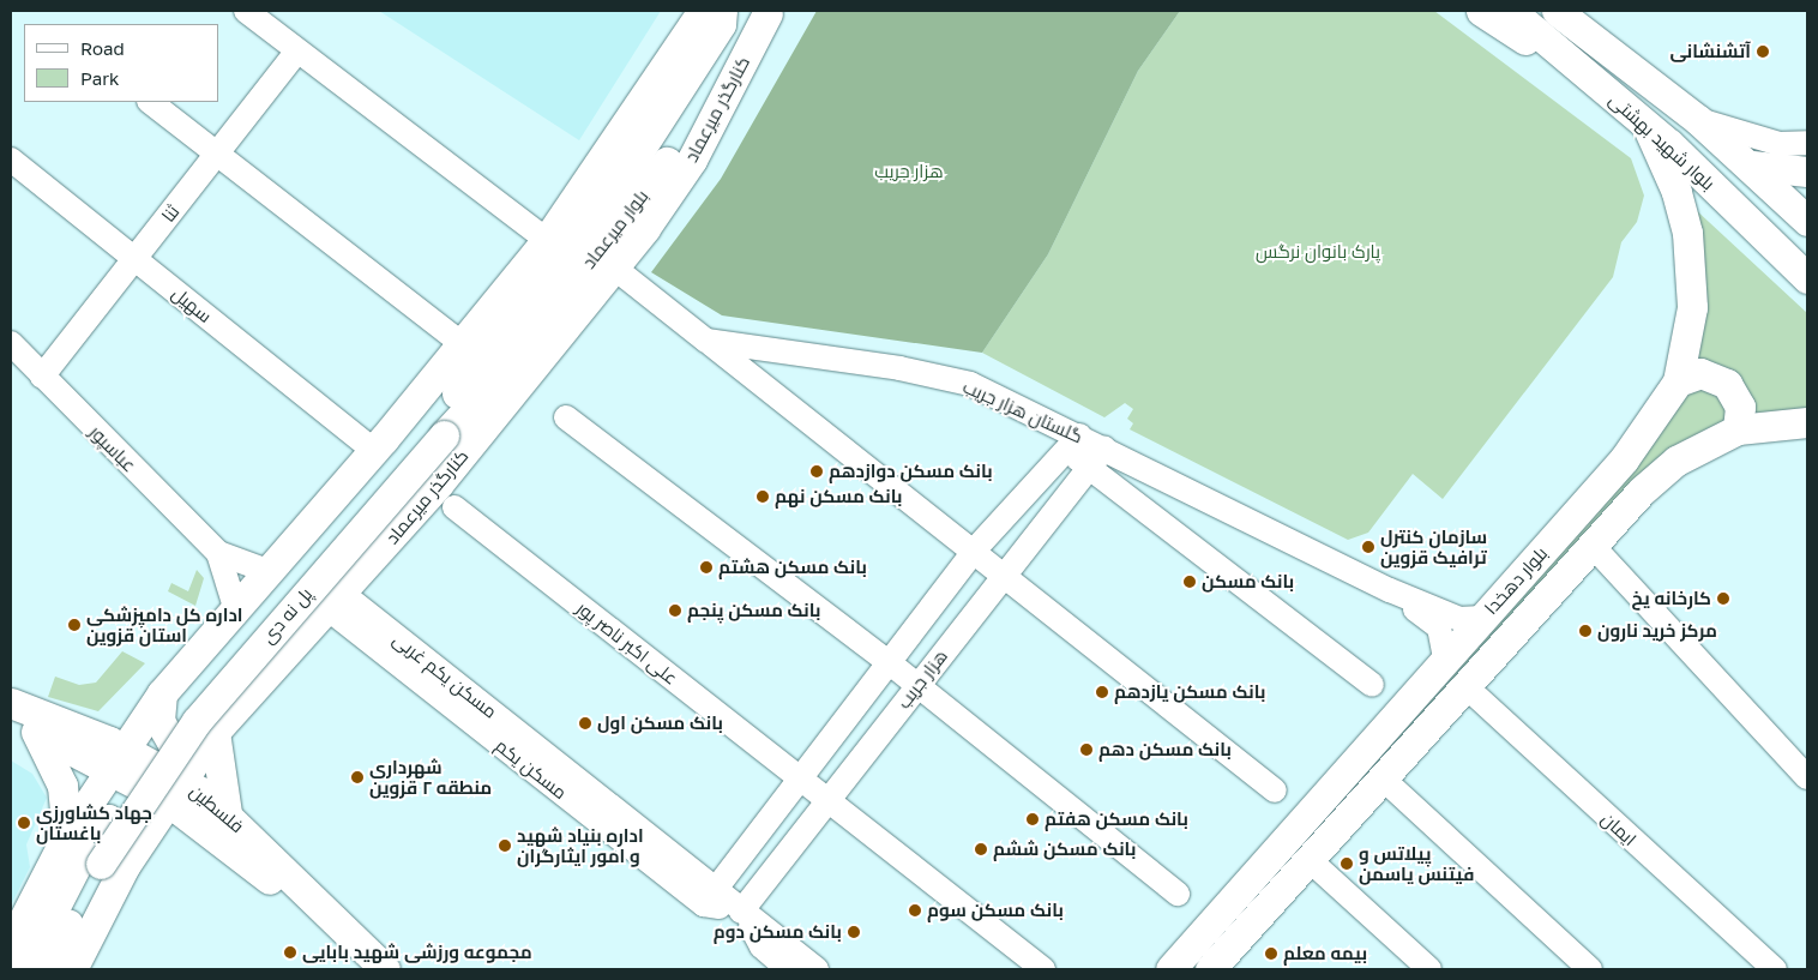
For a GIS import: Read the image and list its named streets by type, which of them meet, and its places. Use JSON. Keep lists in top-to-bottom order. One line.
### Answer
{"streets":{"main road":["کنارگذر میرعماد","بلوار شهید بهشتی","بلوار میرعماد","بلوار دهخدا","پل نه دی","فلسطین"],"street":["ثنا","سهیل","گلستان هزار جریب","عباسپور","علی اکبر ناصر پور","مسکن یکم غربی","هزار جریب","ایمان"]},"crossings":[["کنارگذر میرعماد","بلوار میرعماد"],["کنارگذر میرعماد","سهیل"],["کنارگذر میرعماد","پل نه دی"],["کنارگذر میرعماد","مسکن یکم غربی"],["کنارگذر میرعماد","فلسطین"],["بلوار شهید بهشتی","بلوار دهخدا"],["ثنا","سهیل"],["ثنا","عباسپور"],["بلوار میرعماد","پل نه دی"],["گلستان هزار جریب","هزار جریب"],["بلوار دهخدا","ایمان"],["علی اکبر ناصر پور","هزار جریب"],["مسکن یکم غربی","هزار جریب"]],"parks":["هزار جریب","پارک بانوان نرگس"],"places":["آتشنشانی","بانک مسکن دوازدهم","بانک مسکن نهم","سازمان کنترل ترافیک قزوین","بانک مسکن هشتم","بانک مسکن","کارخانه یخ","بانک مسکن پنجم","اداره کل دامپزشکی استان قزوین","مرکز خرید نارون","بانک مسکن یازدهم","بانک مسکن اول","بانک مسکن دهم","شهرداری منطقه ۲ قزوین","بانک مسکن هفتم","جهاد کشاورزی باغستان","اداره بنیاد شهید و امور ایثارگران","بانک مسکن ششم","پیلاتس و فیتنس یاسمن","بانک مسکن سوم","بانک مسکن دوم","مجموعه ورزشی شهید بابایی","بیمه معلم"],"legend":["Road","Park"]}
